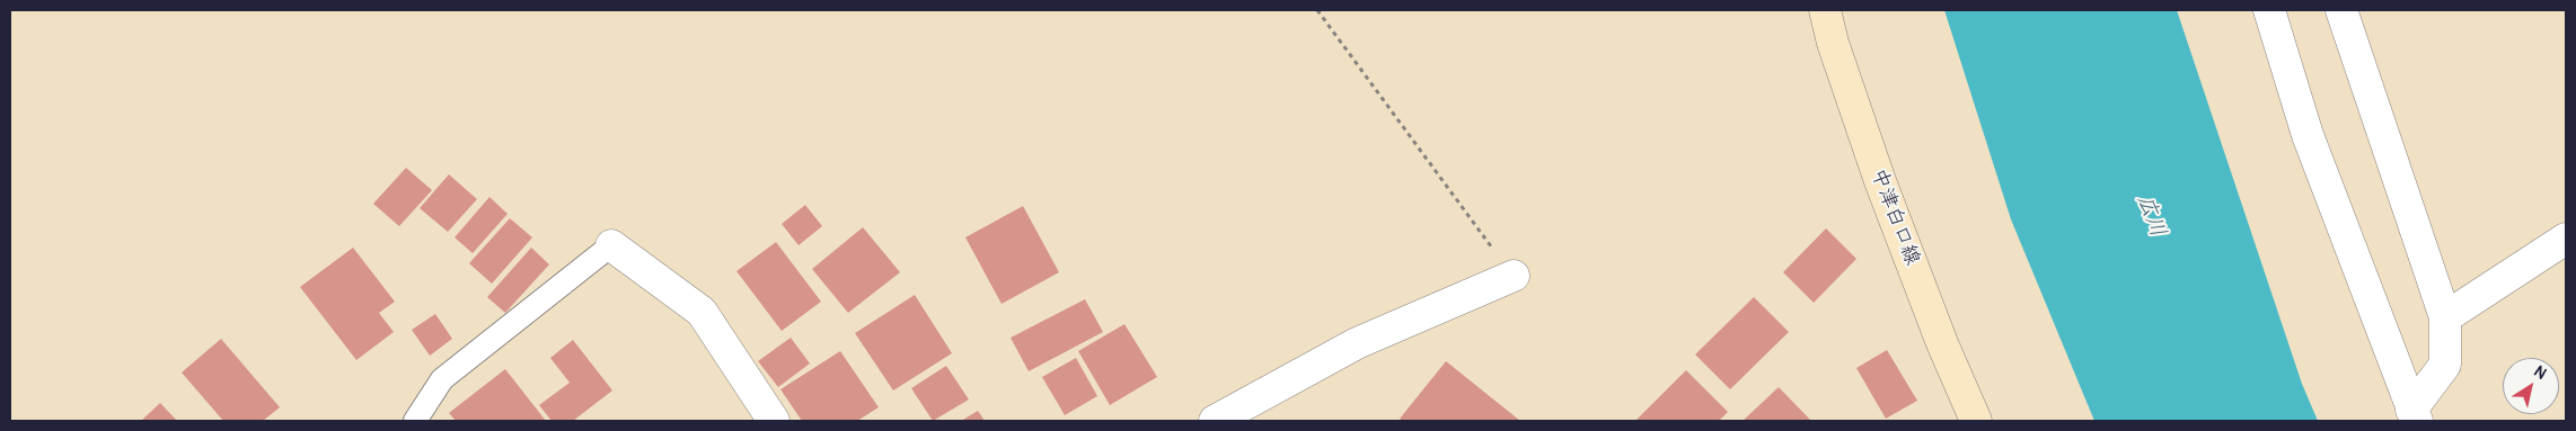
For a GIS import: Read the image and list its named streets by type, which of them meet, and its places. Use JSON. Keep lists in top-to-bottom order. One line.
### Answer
{"streets":{"main road":["中津白口線"]},"water":["広川"],"north":"top right"}
